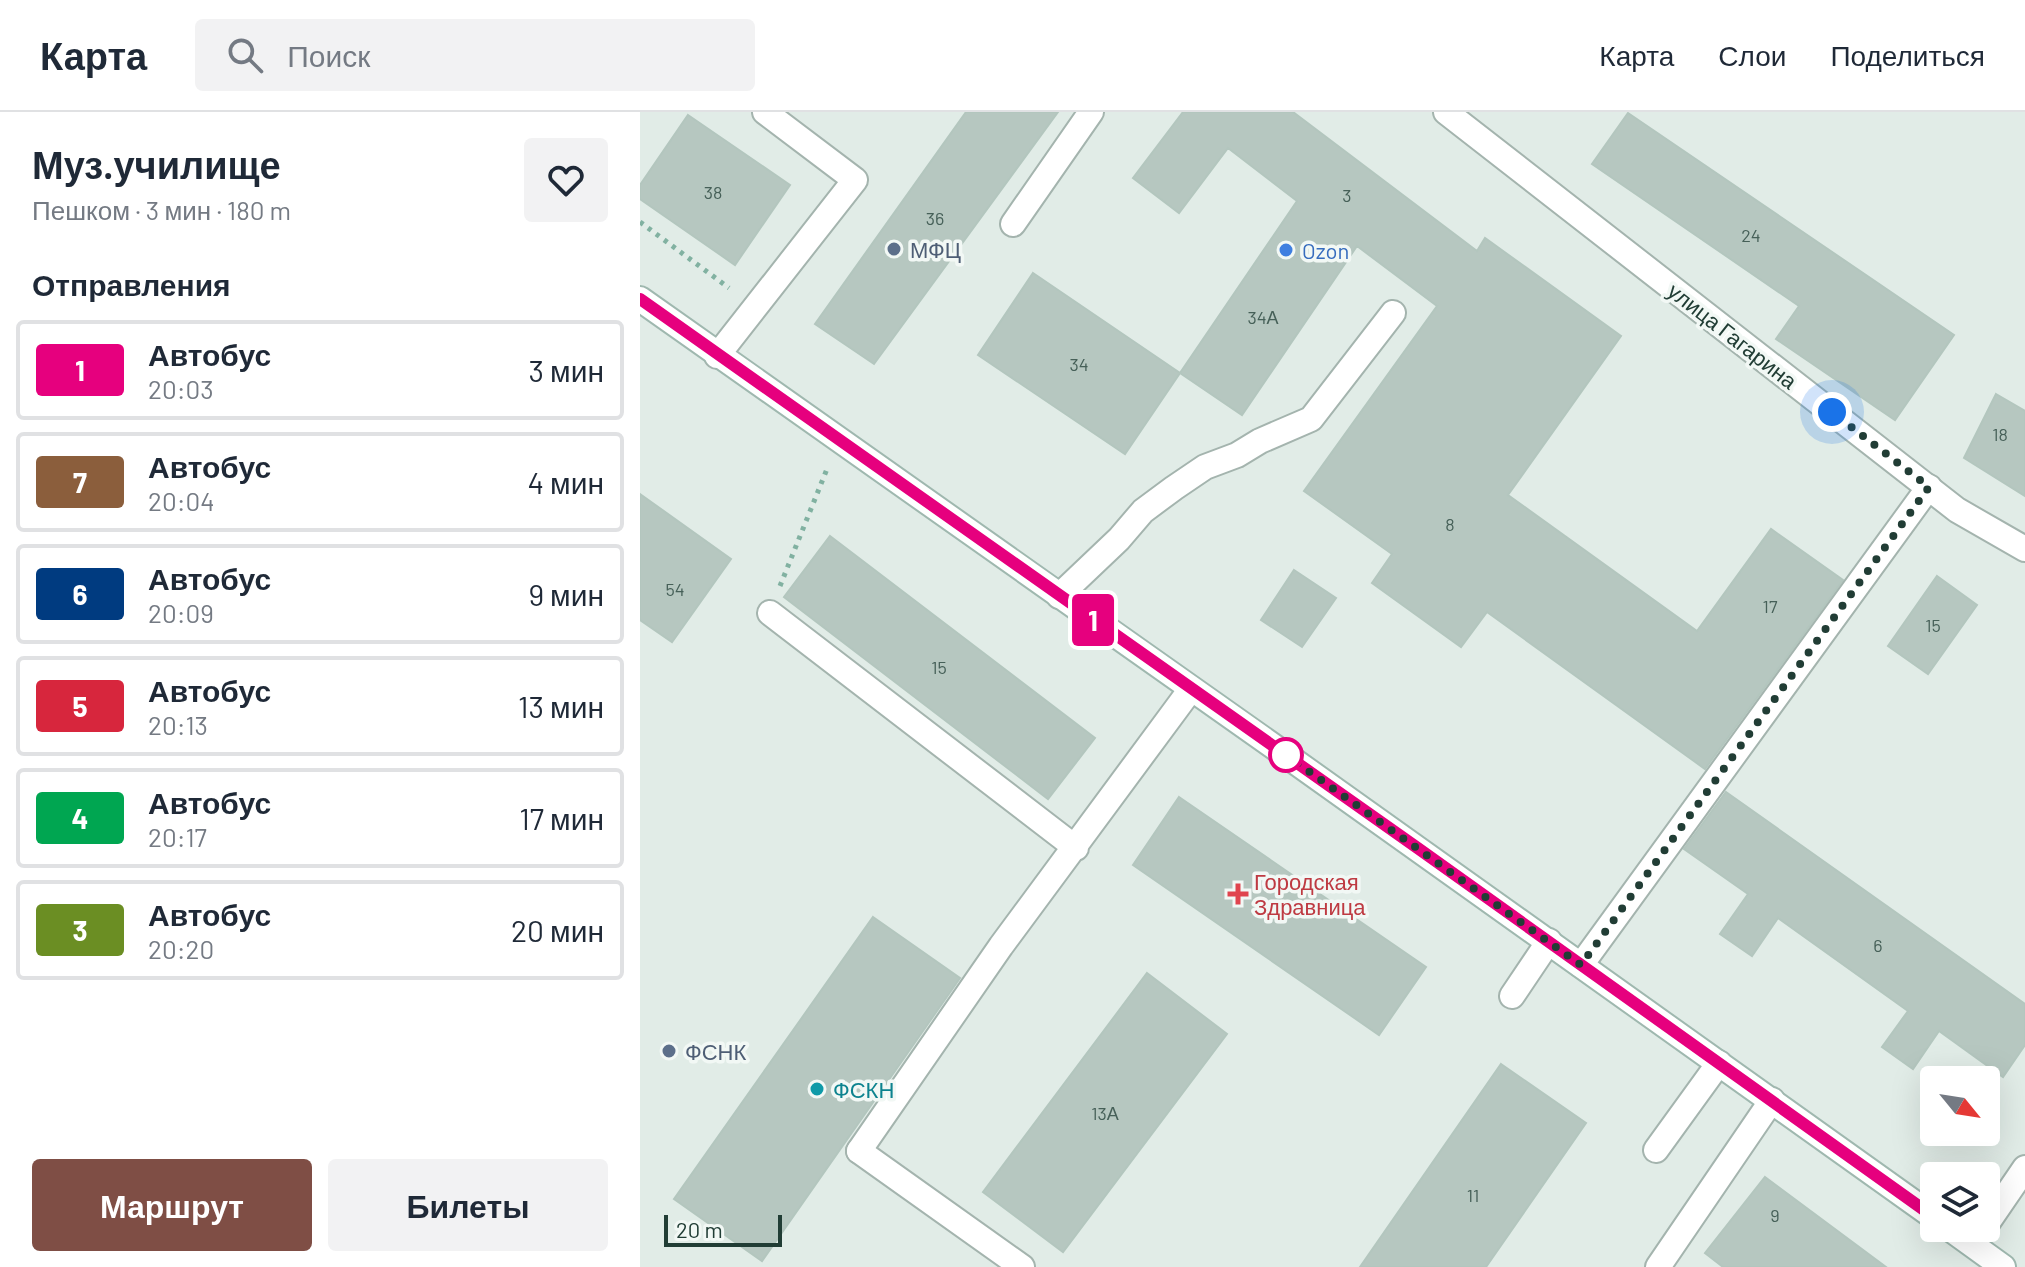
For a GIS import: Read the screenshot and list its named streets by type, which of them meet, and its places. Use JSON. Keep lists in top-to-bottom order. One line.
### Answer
{"streets":{"main road":["улица Гагарина"]},"places":{"other":["МФЦ","Ozon","ФСНК","ФСКН"],"health":["Городская Здравница"]},"lines":["bus line 1"],"house_numbers":["38","3","36","24","34А","34","18","8","54","17","15","15","6","13А","11","9"],"scale_bar":"20 m","north":"bottom right","page":{"header":"Карта","search":"Поиск","nav":["Карта","Слои","Поделиться"],"heading":[["Муз.училище","Пешком · 3 мин · 180 m"],"Отправления"],"on_map":"1","list":[{"mark":"1","name":"Автобус","note":"20:03","value":"3 мин"},{"mark":"7","name":"Автобус","note":"20:04","value":"4 мин"},{"mark":"6","name":"Автобус","note":"20:09","value":"9 мин"},{"mark":"5","name":"Автобус","note":"20:13","value":"13 мин"},{"mark":"4","name":"Автобус","note":"20:17","value":"17 мин"},{"mark":"3","name":"Автобус","note":"20:20","value":"20 мин"}],"buttons":["Маршрут","Билеты"],"scale":"20 m"}}
